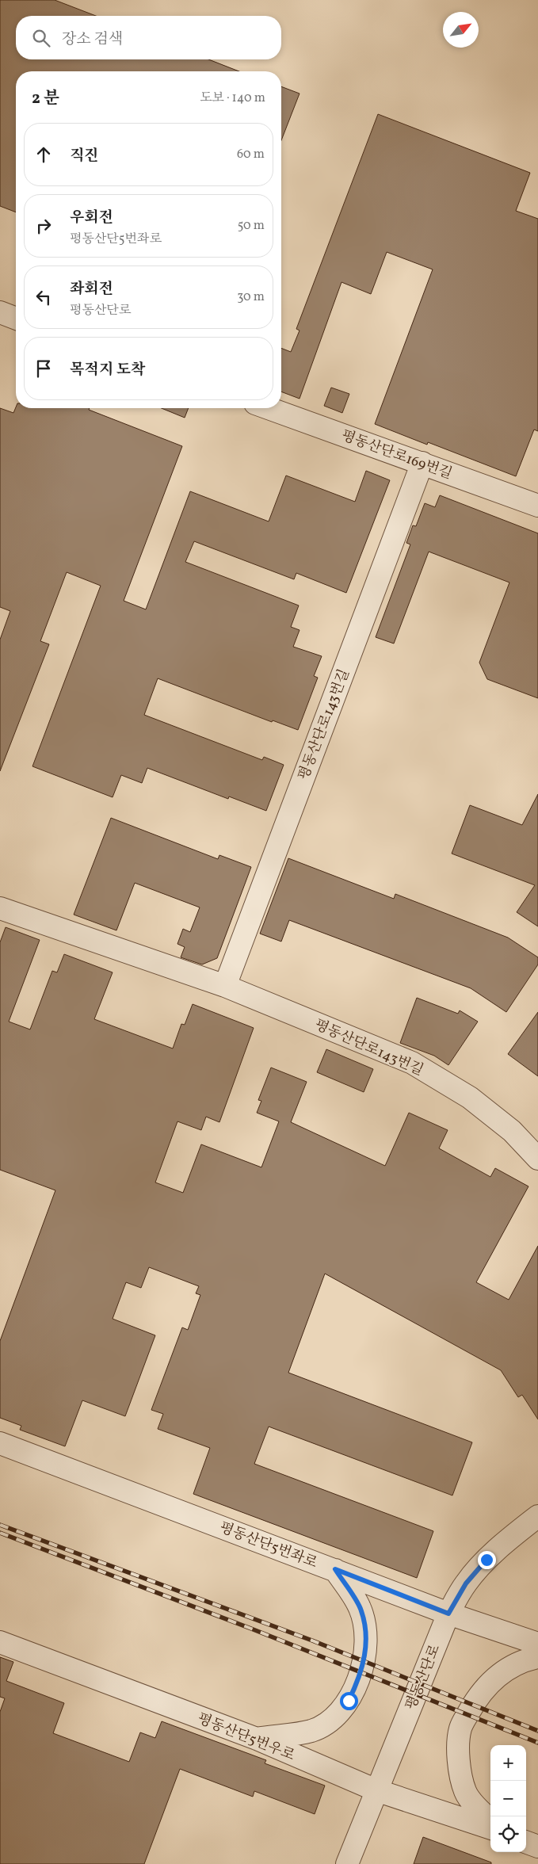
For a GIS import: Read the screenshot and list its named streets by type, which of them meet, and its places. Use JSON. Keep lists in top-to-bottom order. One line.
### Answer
{"streets":{"street":["평동산단로169번길","평동산단로143번길","평동산단5번좌로","평동산단로","평동산단5번우로"]},"crossings":[["평동산단로169번길","평동산단로143번길"],["평동산단5번좌로","평동산단로"],["평동산단로","평동산단5번우로"]],"north":"top right","page":{"search":"장소 검색","heading":["2 분","도보 · 140 m"],"list":[["직진","60 m"],["우회전","평동산단5번좌로","50 m"],["좌회전","평동산단로","30 m"],"목적지 도착"],"map_buttons":["+","−"]}}
